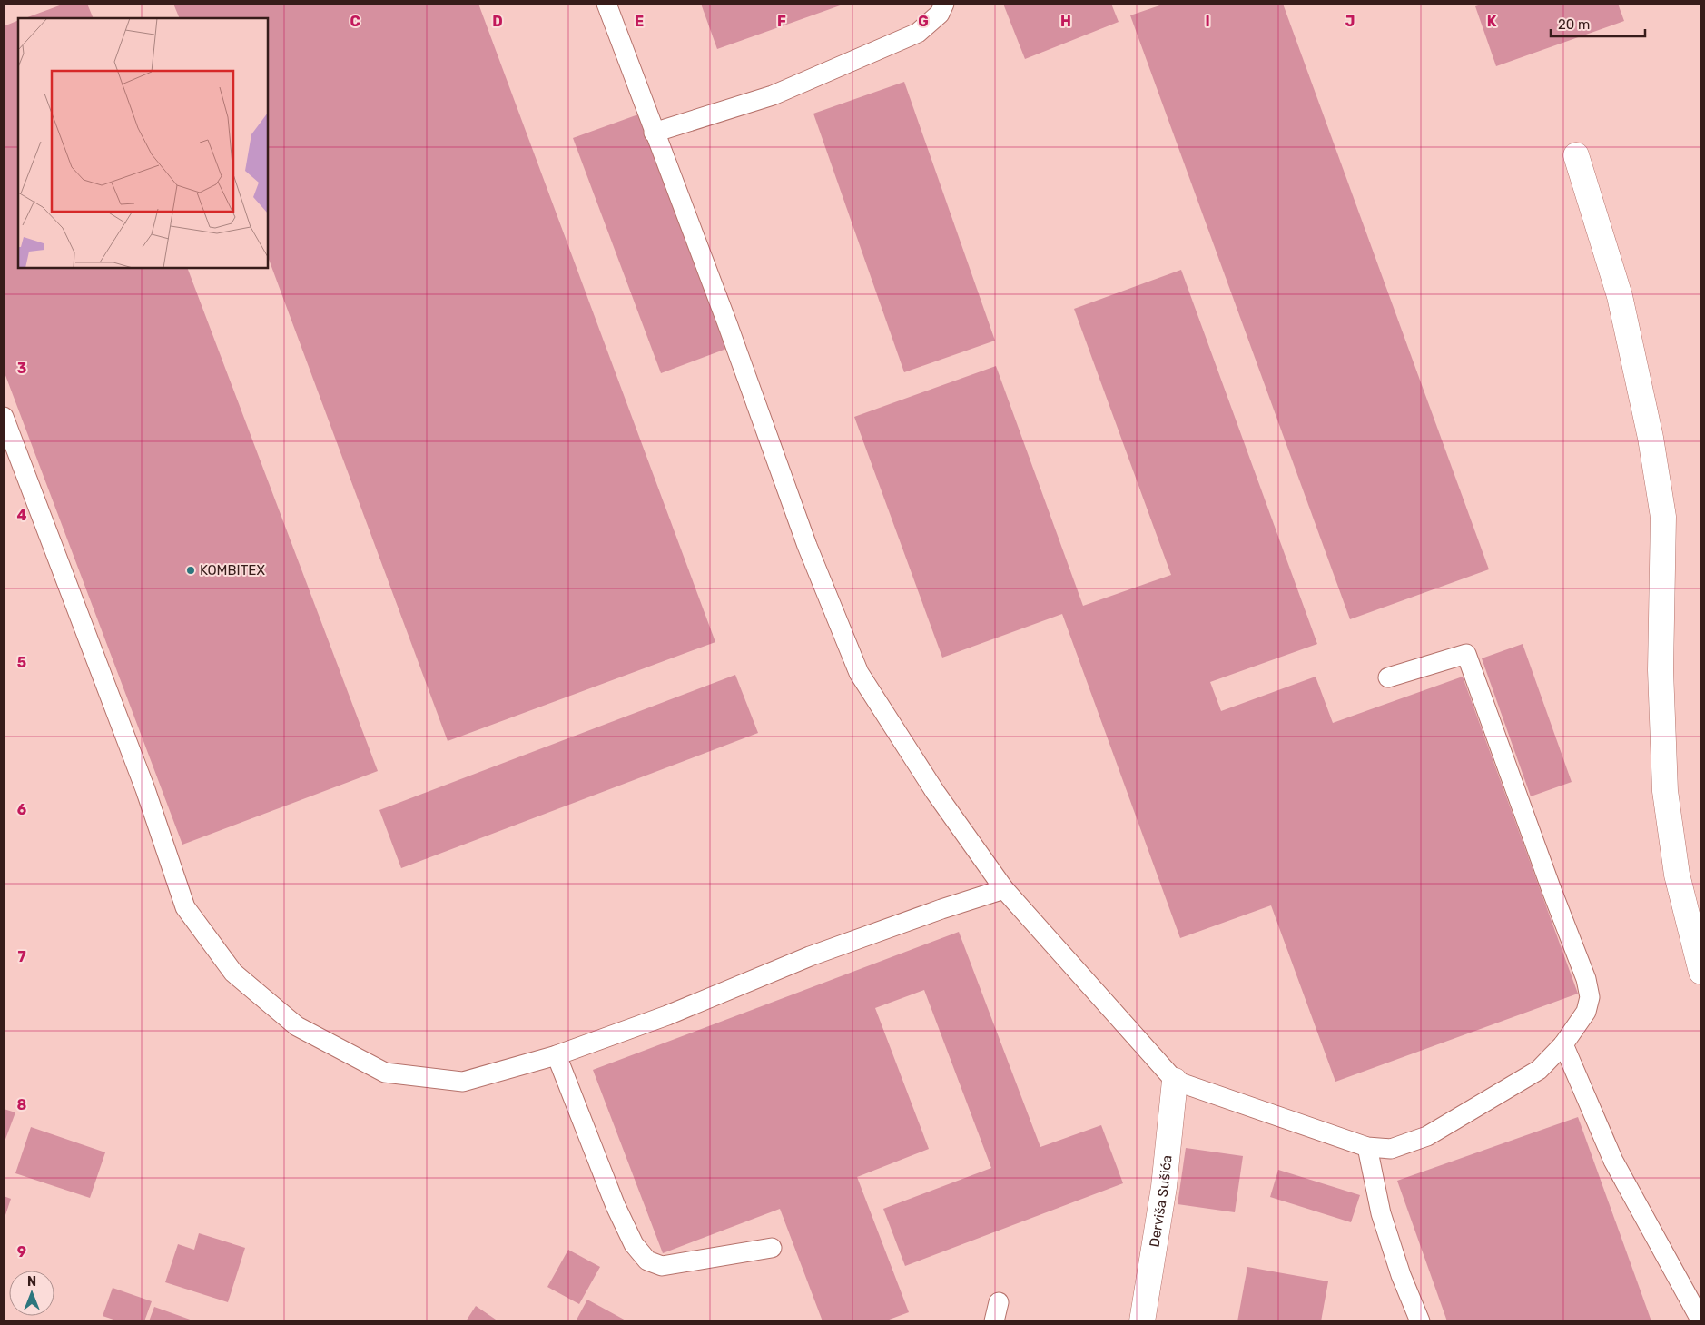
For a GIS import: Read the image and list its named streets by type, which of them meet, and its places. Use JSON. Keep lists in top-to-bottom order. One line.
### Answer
{"streets":{"street":["Derviša Sušića"]},"places":["KOMBITEX"],"scale_bar":"20 m","north":"top","grid":{"columns":["C","D","E","F","G","H","I","J","K"],"rows":["3","4","5","6","7","8","9"]}}
